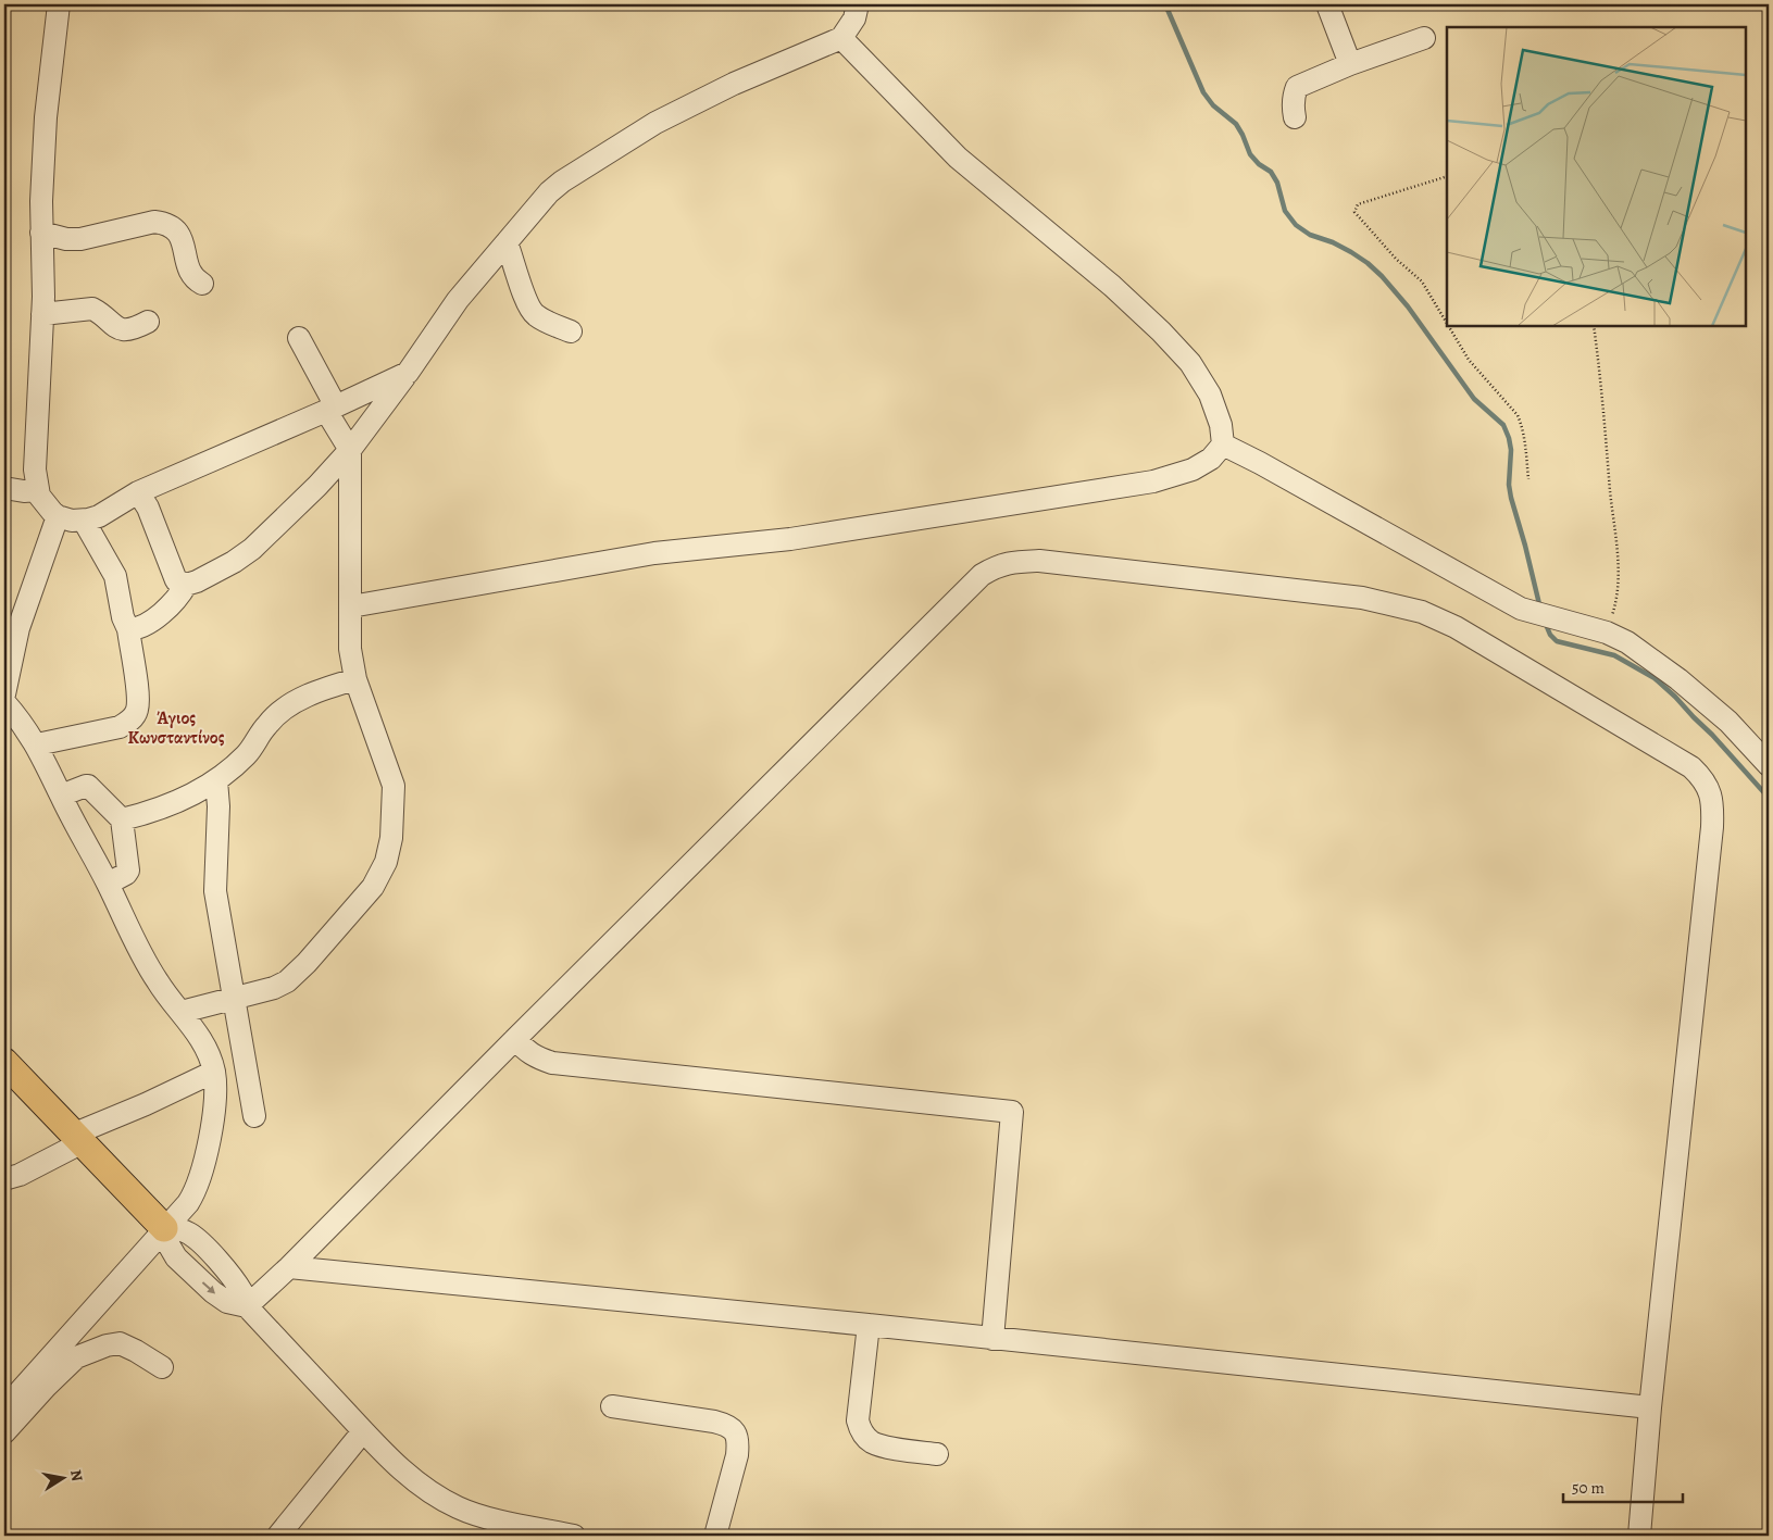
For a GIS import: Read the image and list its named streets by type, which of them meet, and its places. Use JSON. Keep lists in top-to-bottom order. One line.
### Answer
{"districts":["Άγιος Κωνσταντίνος"],"scale_bar":"50 m","north":"right"}
